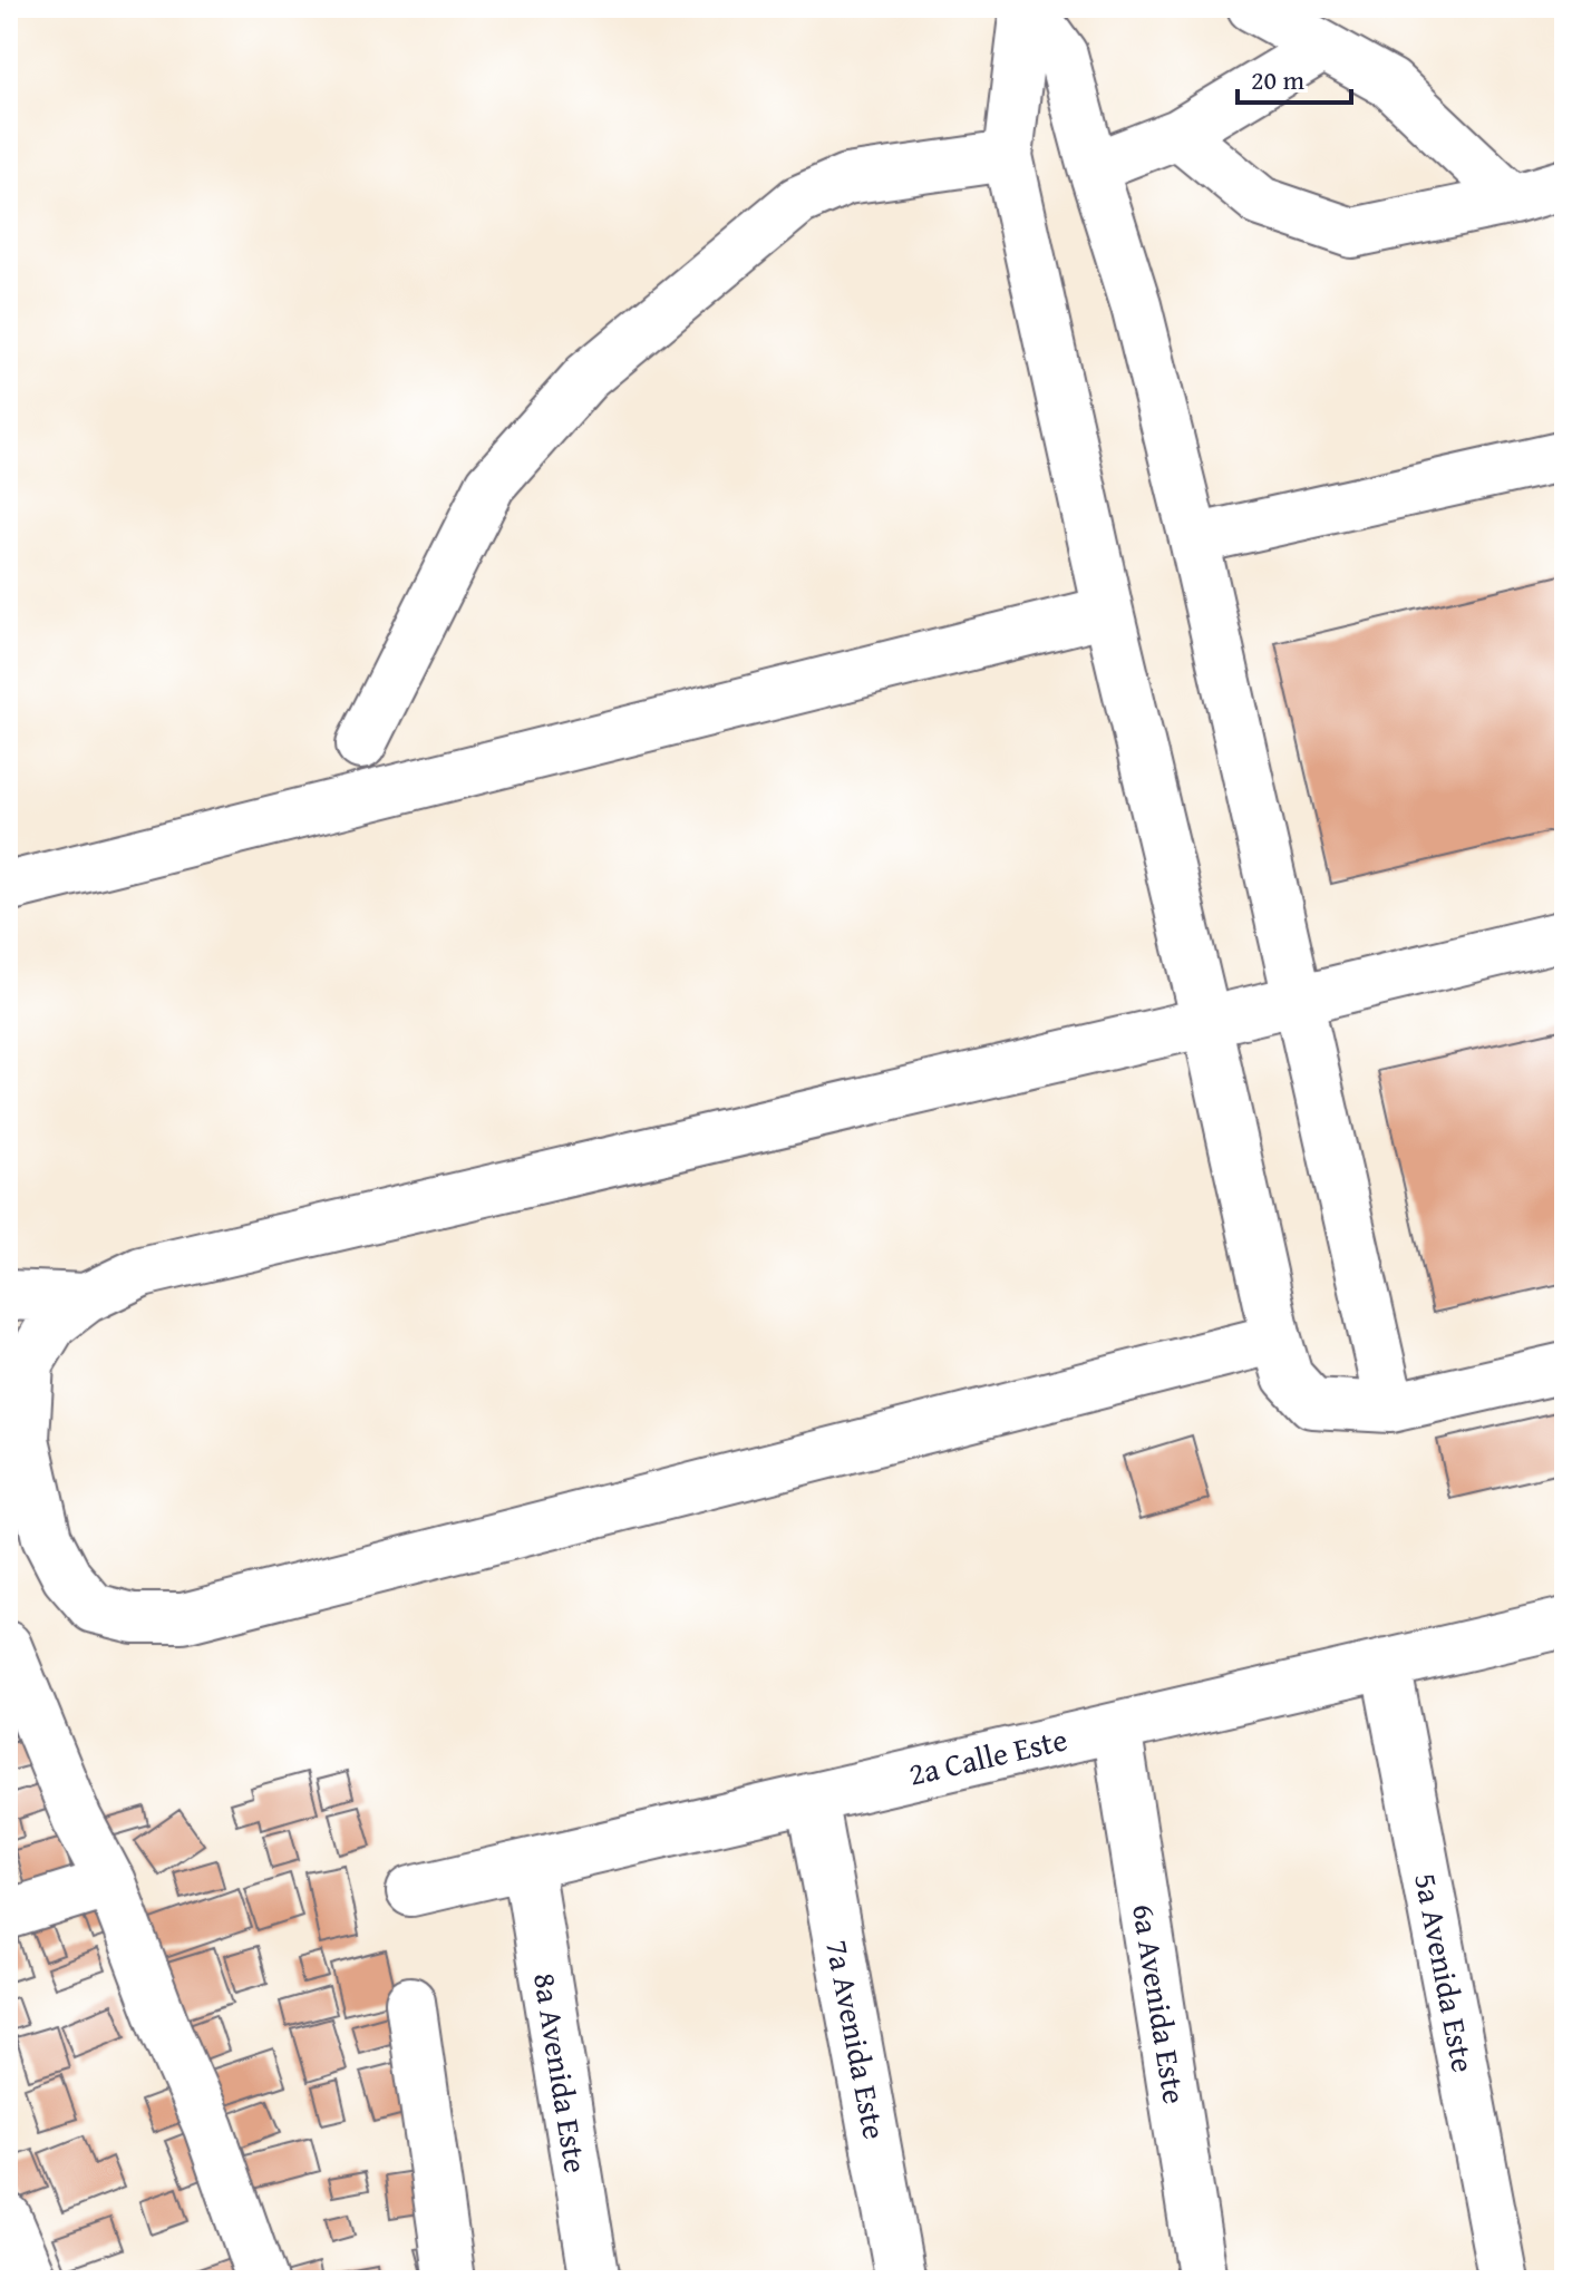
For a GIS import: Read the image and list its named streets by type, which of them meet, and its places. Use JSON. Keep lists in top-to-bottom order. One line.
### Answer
{"streets":{"street":["2a Calle Este","5a Avenida Este","6a Avenida Este","7a Avenida Este","8a Avenida Este"]},"crossings":[["2a Calle Este","5a Avenida Este"],["2a Calle Este","6a Avenida Este"],["2a Calle Este","7a Avenida Este"],["2a Calle Este","8a Avenida Este"]],"scale_bar":"20 m"}
